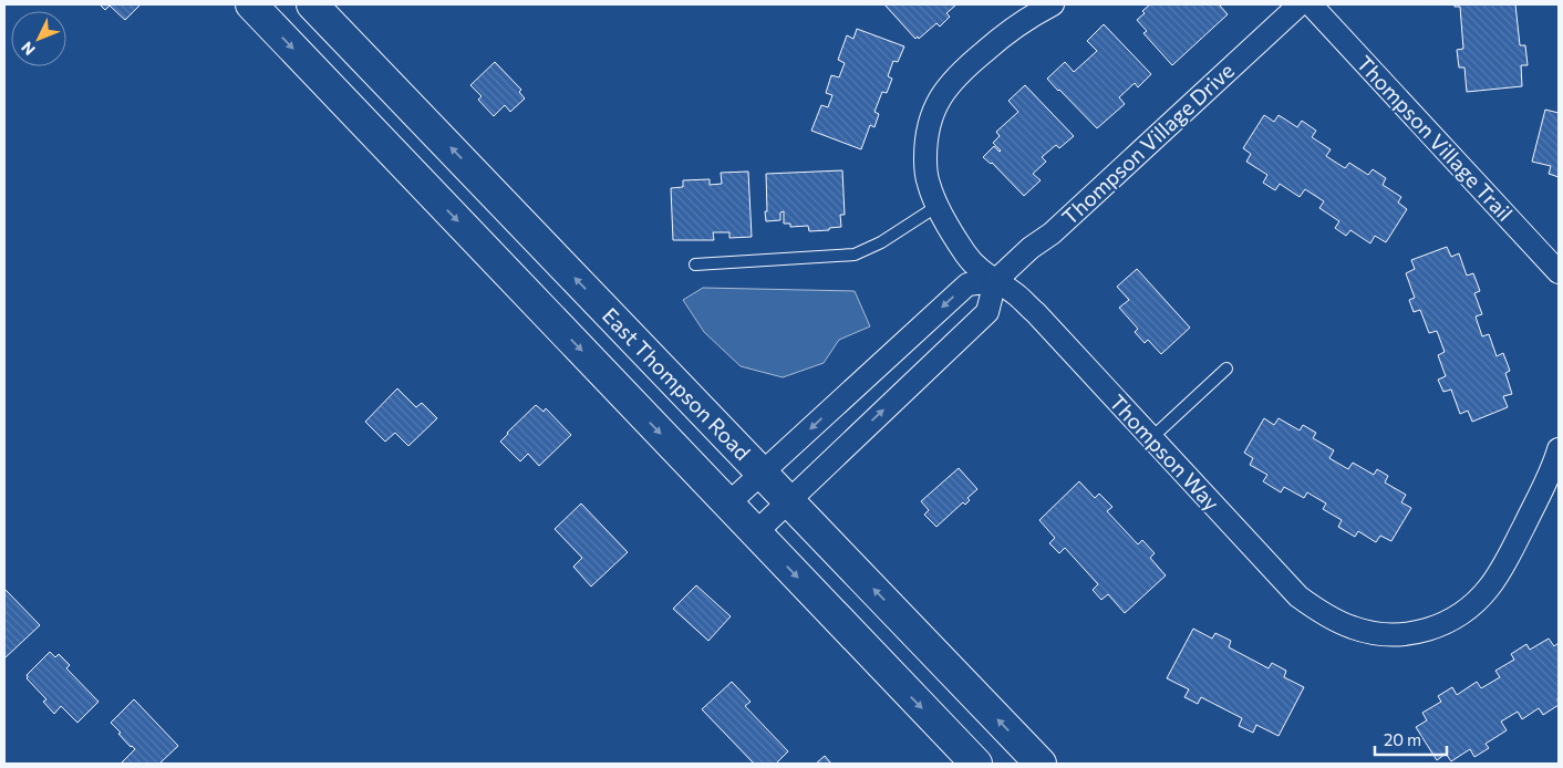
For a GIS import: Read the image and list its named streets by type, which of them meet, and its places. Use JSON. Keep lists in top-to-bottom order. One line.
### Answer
{"streets":{"main road":["East Thompson Road"],"street":["Thompson Village Trail","Thompson Village Drive","Thompson Way"]},"crossings":[["Thompson Village Drive","Thompson Way"]],"scale_bar":"20 m","north":"bottom left"}
